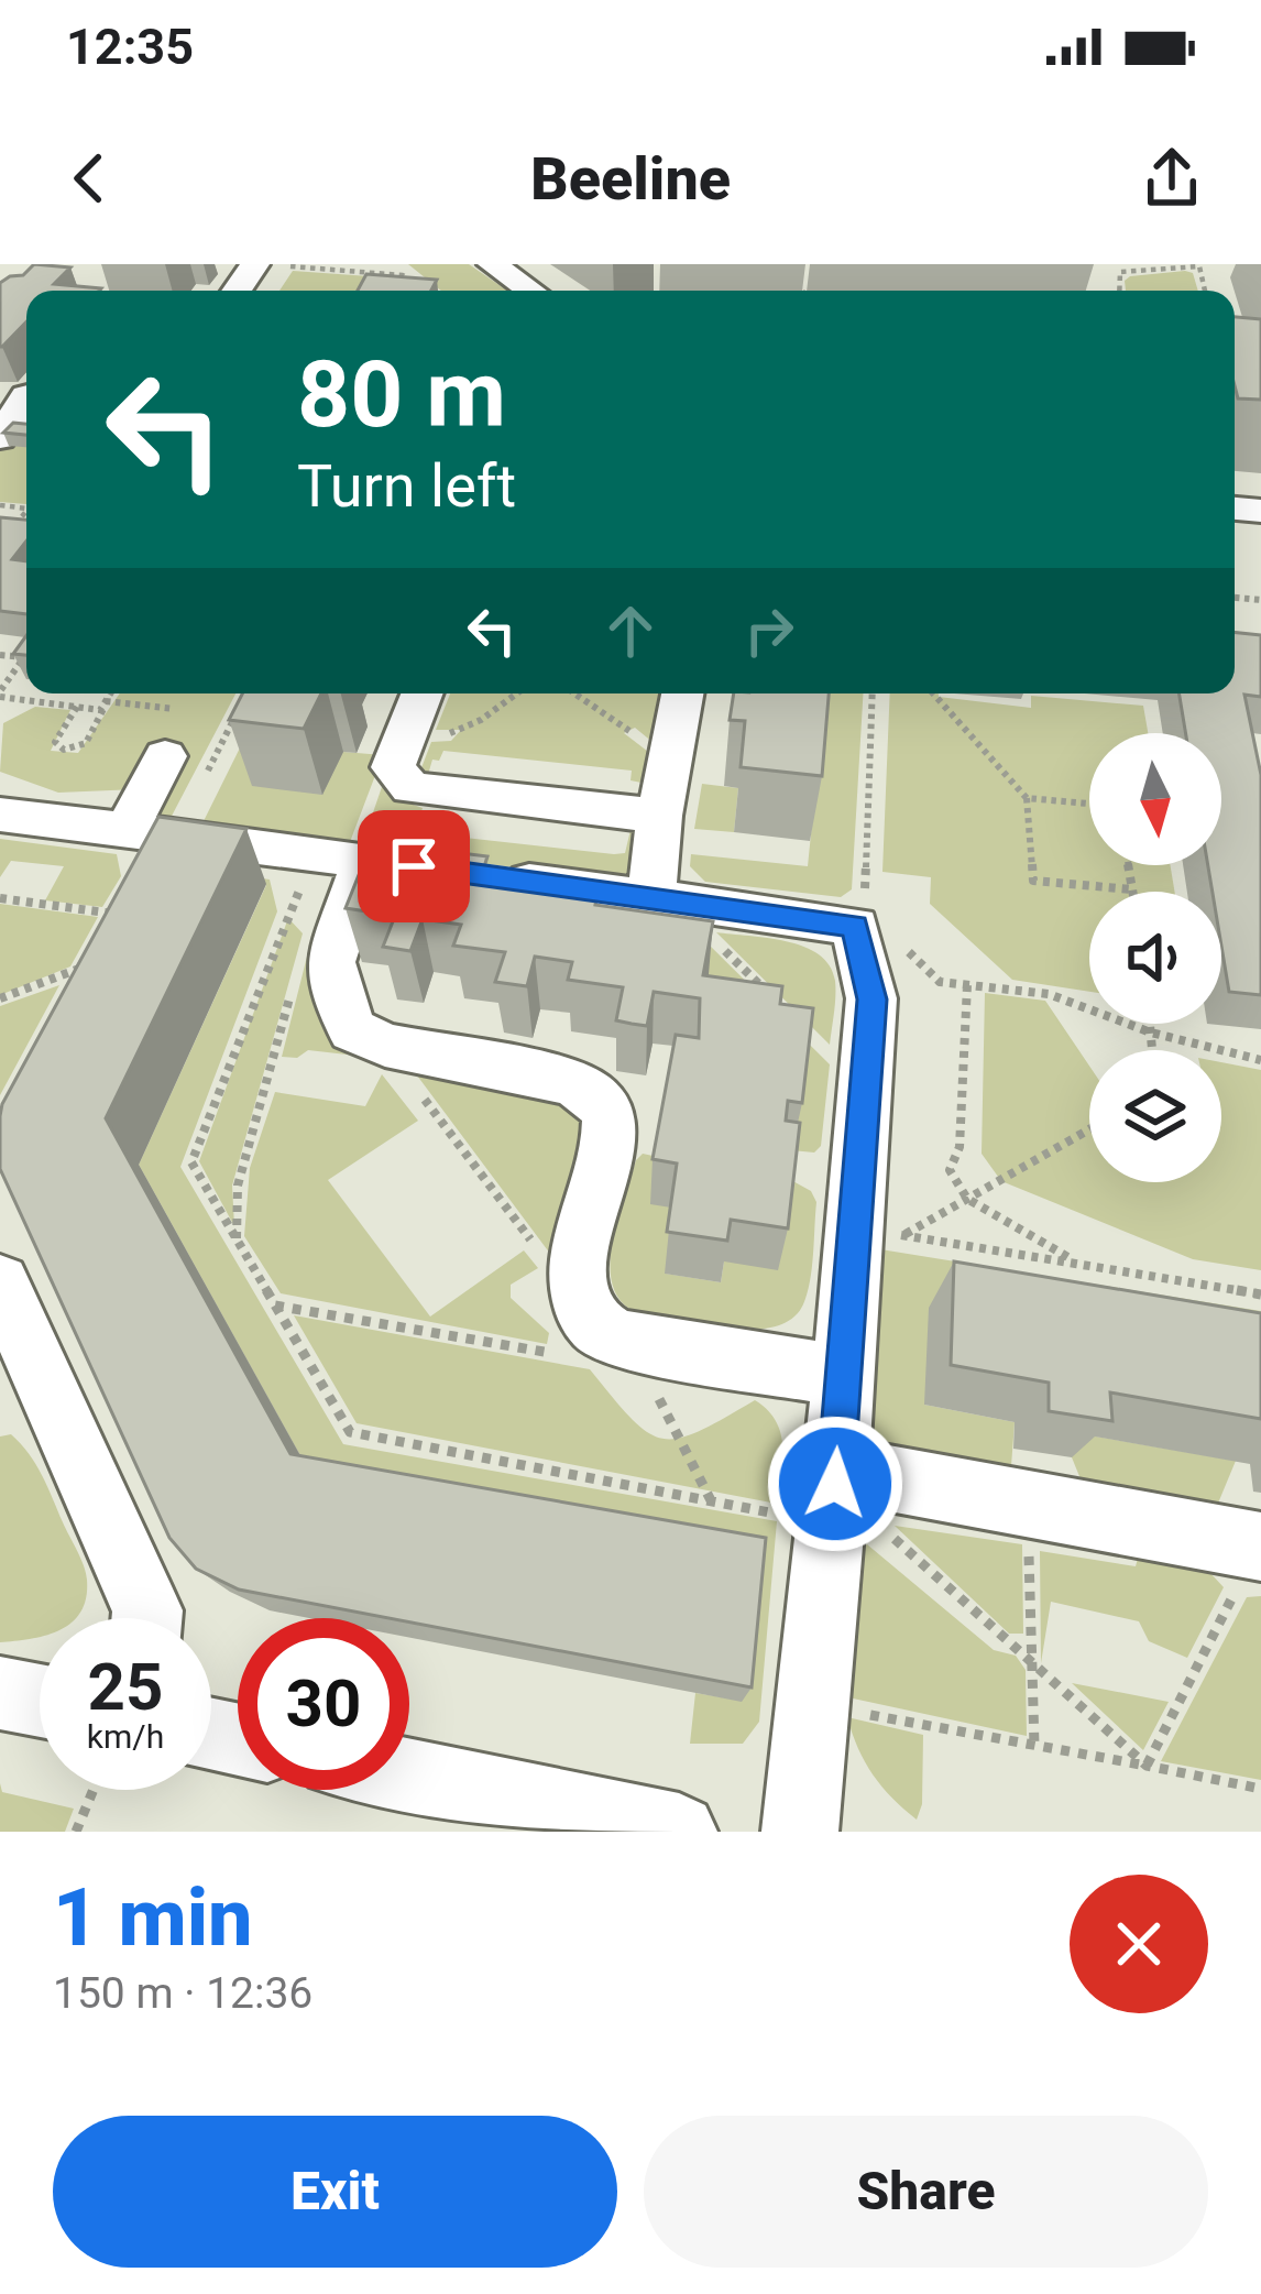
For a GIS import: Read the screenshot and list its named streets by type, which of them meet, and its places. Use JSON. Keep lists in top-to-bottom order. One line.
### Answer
{"north":"bottom","page":{"status":"12:35","header":"Beeline","turn":["80 m","Turn left"],"speed":"25 km/h","limit":"30","heading":["1 min","150 m · 12:36"],"buttons":["Exit","Share"]}}
